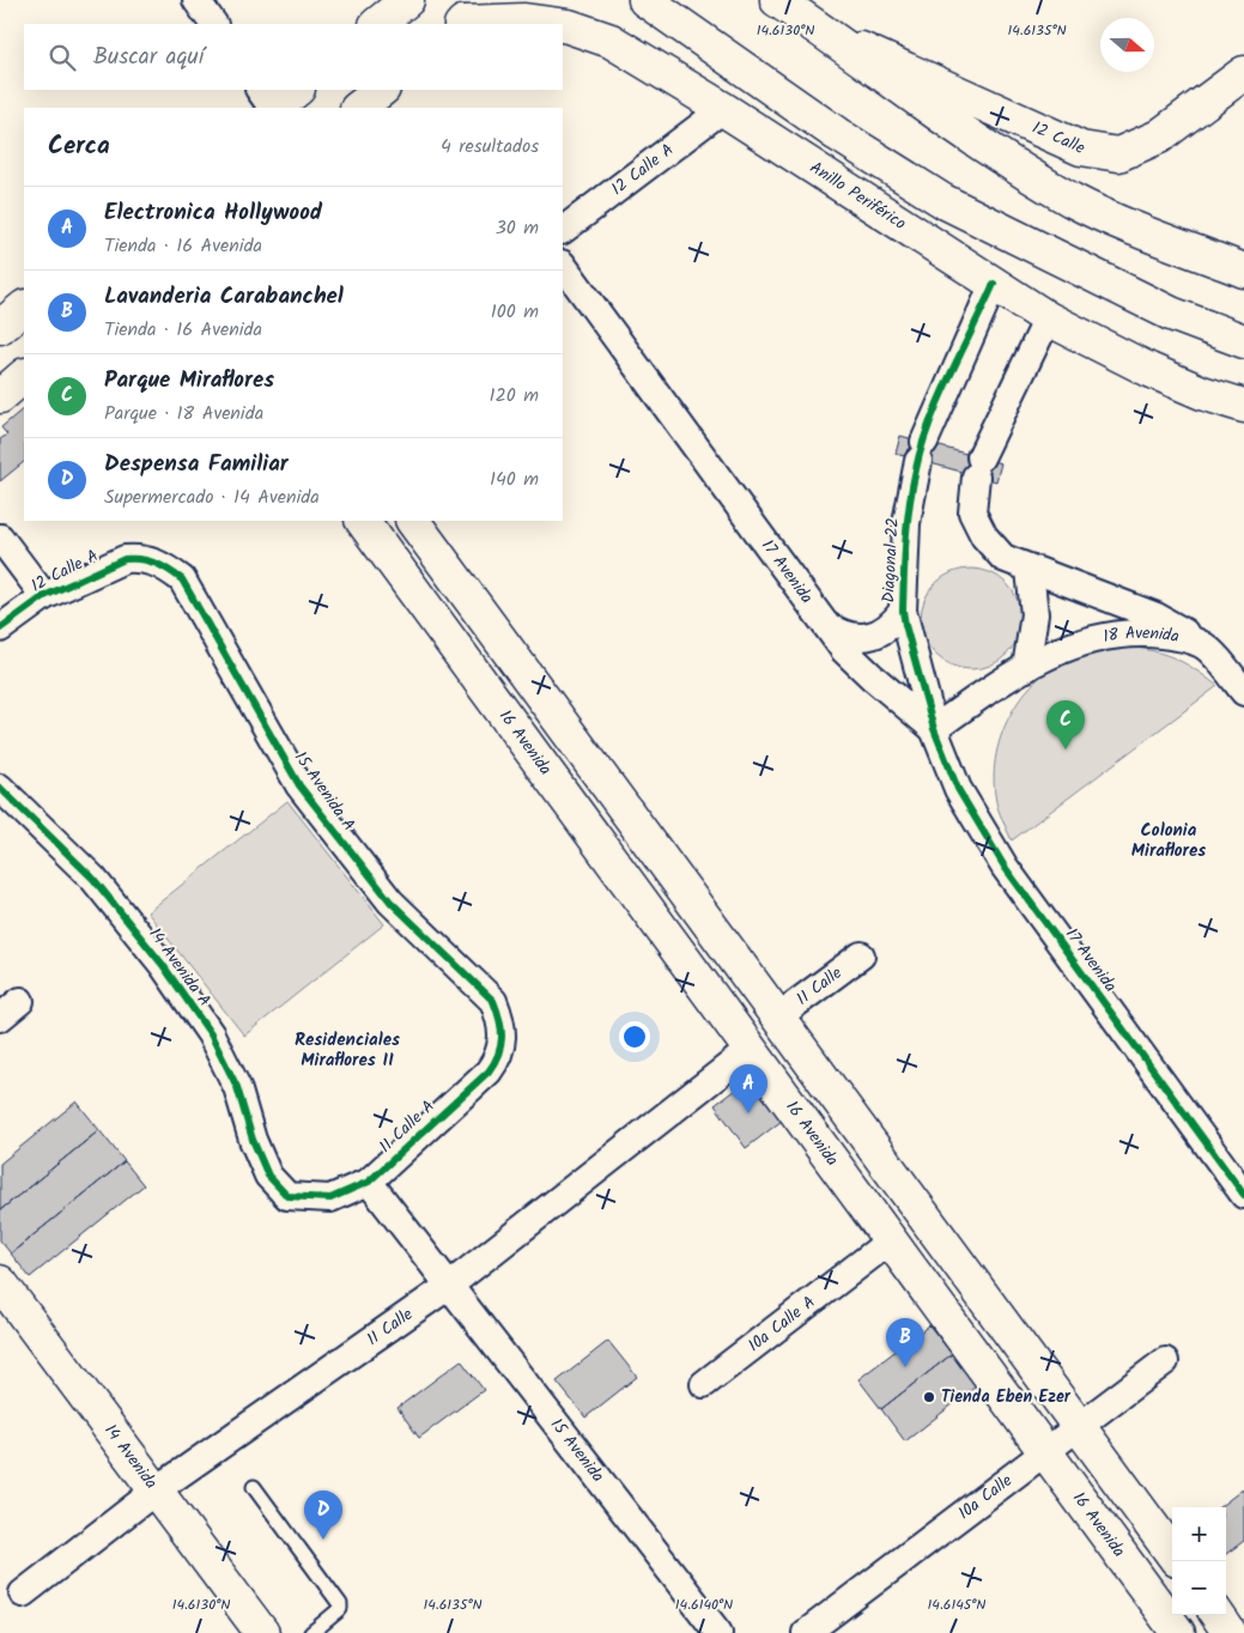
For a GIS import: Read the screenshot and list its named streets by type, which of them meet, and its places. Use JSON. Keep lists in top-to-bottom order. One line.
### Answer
{"streets":{"main road":["12 Calle","Anillo Periférico","16 Avenida","14 Avenida"],"street":["12 Calle A","Diagonal 22","17 Avenida","18 Avenida","15 Avenida A","14 Avenida A","11 Calle","11 Calle A","10a Calle A","15 Avenida","10a Calle"]},"crossings":[["12 Calle A","Anillo Periférico"],["12 Calle A","15 Avenida A"],["Anillo Periférico","Diagonal 22"],["Diagonal 22","17 Avenida"],["Diagonal 22","18 Avenida"],["17 Avenida","18 Avenida"],["16 Avenida","11 Calle"],["16 Avenida","10a Calle A"],["16 Avenida","10a Calle"],["15 Avenida A","11 Calle A"],["14 Avenida A","11 Calle A"],["11 Calle","15 Avenida"],["11 Calle","14 Avenida"],["11 Calle A","15 Avenida"]],"districts":["Colonia Miraflores","Residenciales Miraflores II"],"places":["Tienda Eben Ezer"],"north":"right","page":{"search":"Buscar aquí","heading":["Cerca","4 resultados"],"list":[{"mark":"A","name":"Electronica Hollywood","note":"Tienda · 16 Avenida","value":"30 m"},{"mark":"B","name":"Lavanderia Carabanchel","note":"Tienda · 16 Avenida","value":"100 m"},{"mark":"C","name":"Parque Miraflores","note":"Parque · 18 Avenida","value":"120 m"},{"mark":"D","name":"Despensa Familiar","note":"Supermercado · 14 Avenida","value":"140 m"}],"pins":["C","A","B","D"],"map_buttons":["+","−"]},"coordinates":["14.6135°N","14.6130°N","14.6140°N","14.6145°N"]}
